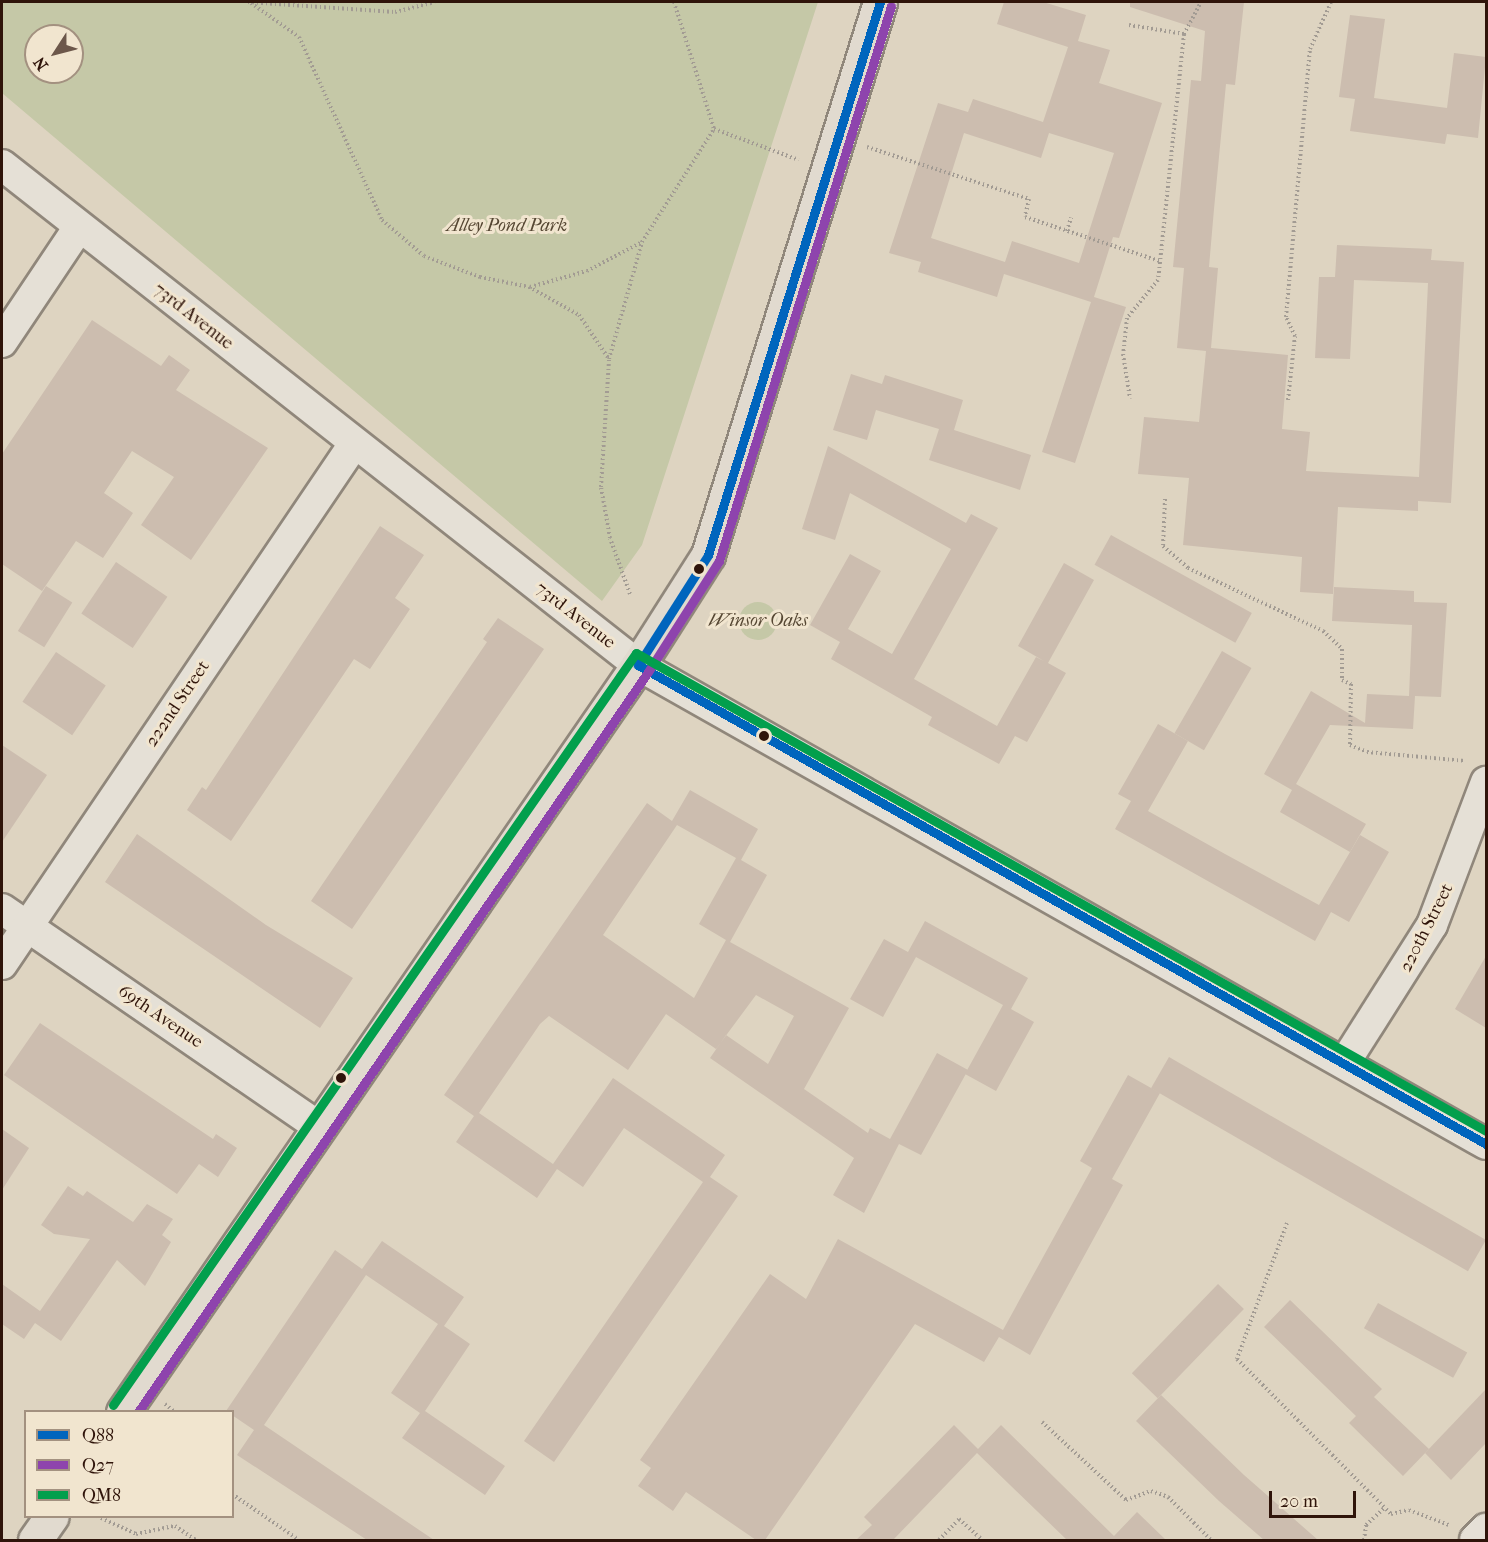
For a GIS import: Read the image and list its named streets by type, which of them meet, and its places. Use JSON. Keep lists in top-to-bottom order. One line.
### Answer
{"streets":{"street":["73rd Avenue","222nd Street","220th Street","69th Avenue"]},"crossings":[["73rd Avenue","222nd Street"],["73rd Avenue","220th Street"],["222nd Street","69th Avenue"]],"parks":["Alley Pond Park","Winsor Oaks"],"lines":["transit line Q88","transit line Q27","transit line QM8"],"legend":["Q88","Q27","QM8"],"scale_bar":"20 m","north":"bottom left"}
